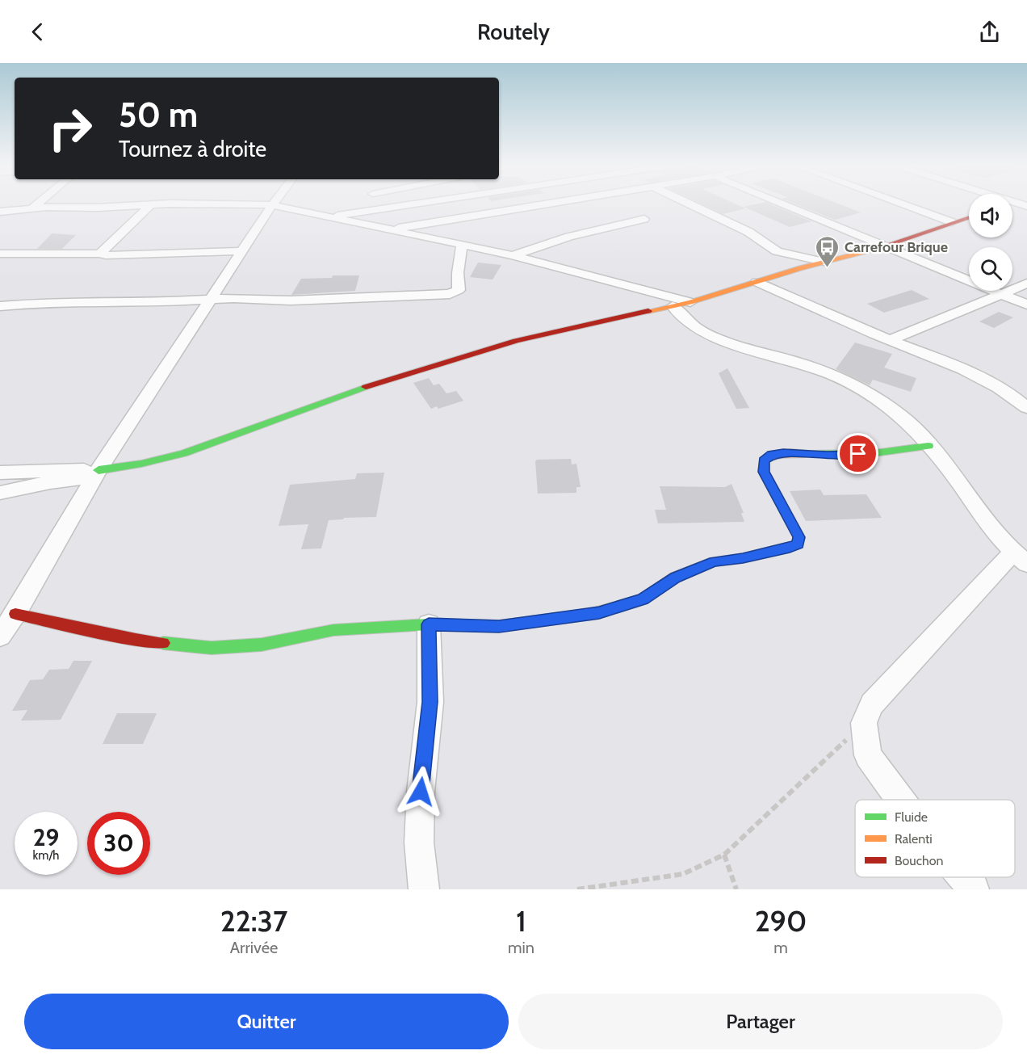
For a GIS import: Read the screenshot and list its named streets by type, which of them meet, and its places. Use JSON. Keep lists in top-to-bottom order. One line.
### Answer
{"places":{"bus stop":["Carrefour Brique"]},"legend":["Fluide","Ralenti","Bouchon"],"page":{"header":"Routely","turn":["50 m","Tournez à droite"],"speed":"29 km/h","limit":"30","eta":["22:37","Arrivée","1","min","290","m"],"buttons":["Quitter","Partager"]}}
